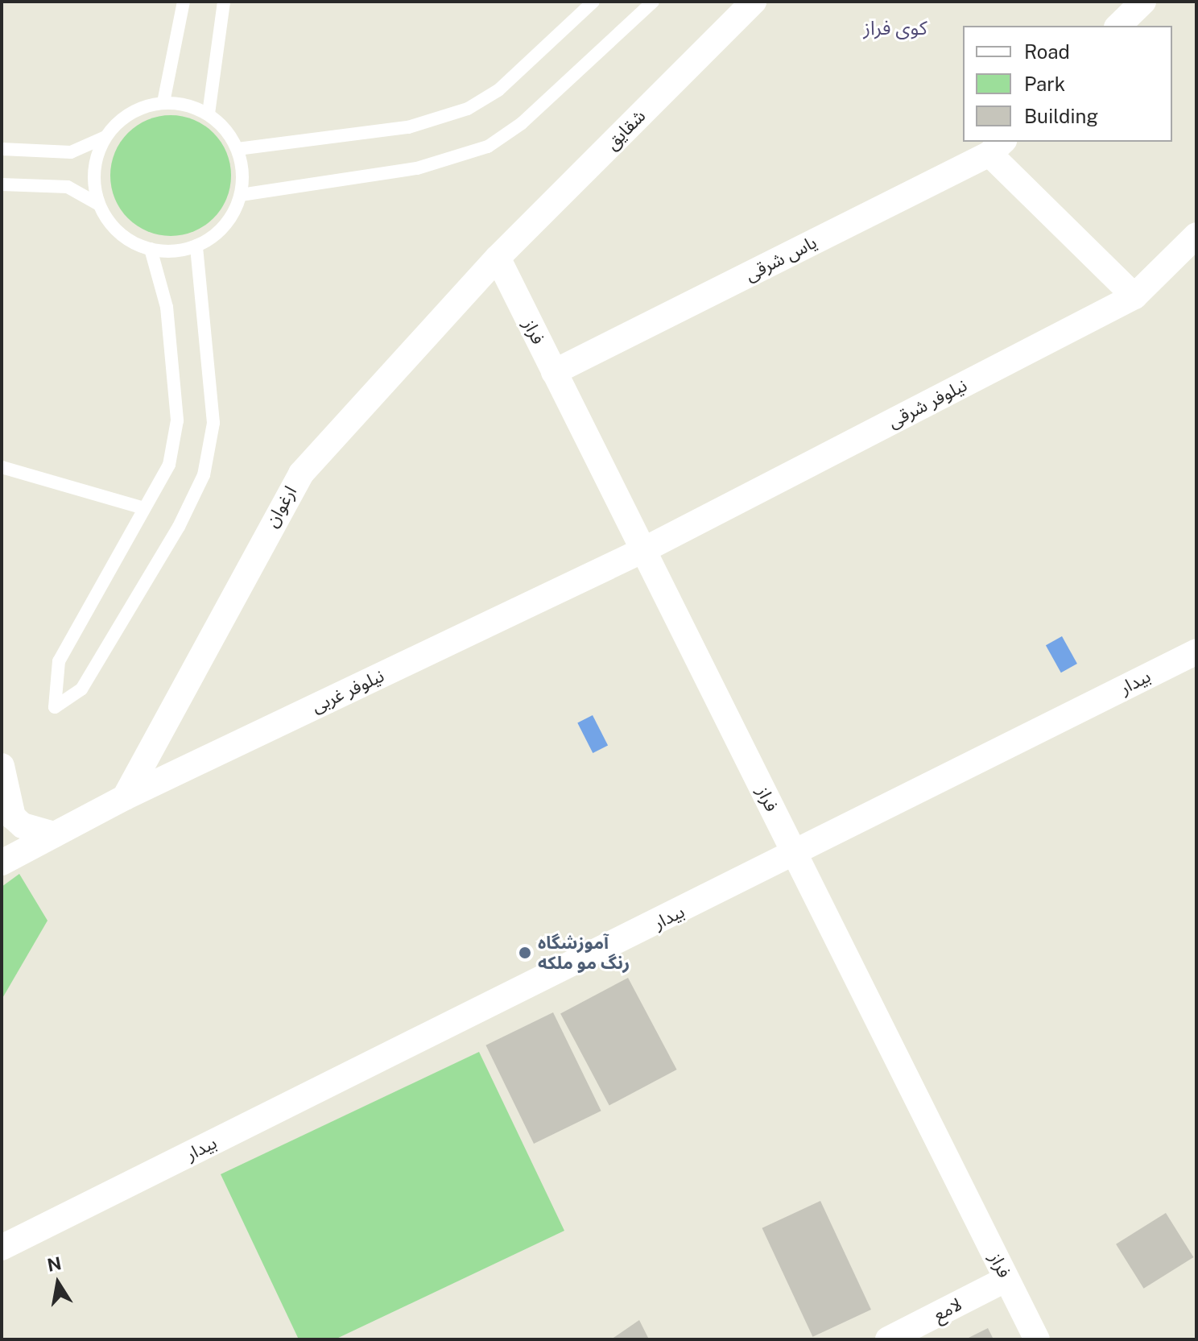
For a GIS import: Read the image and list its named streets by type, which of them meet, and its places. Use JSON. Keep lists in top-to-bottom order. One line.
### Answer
{"streets":{"street":["شقایق","یاس شرقی","فراز","نیلوفر شرقی","ارغوان","بیدار","نیلوفر غربی","لامع"]},"crossings":[["شقایق","فراز"],["شقایق","ارغوان"],["یاس شرقی","فراز"],["فراز","نیلوفر شرقی"],["فراز","ارغوان"],["فراز","بیدار"],["فراز","نیلوفر غربی"],["فراز","لامع"],["نیلوفر شرقی","نیلوفر غربی"],["ارغوان","نیلوفر غربی"]],"districts":["کوی فراز"],"places":["آموزشگاه رنگ مو ملکه"],"legend":["Road","Park","Building"],"north":"top"}
